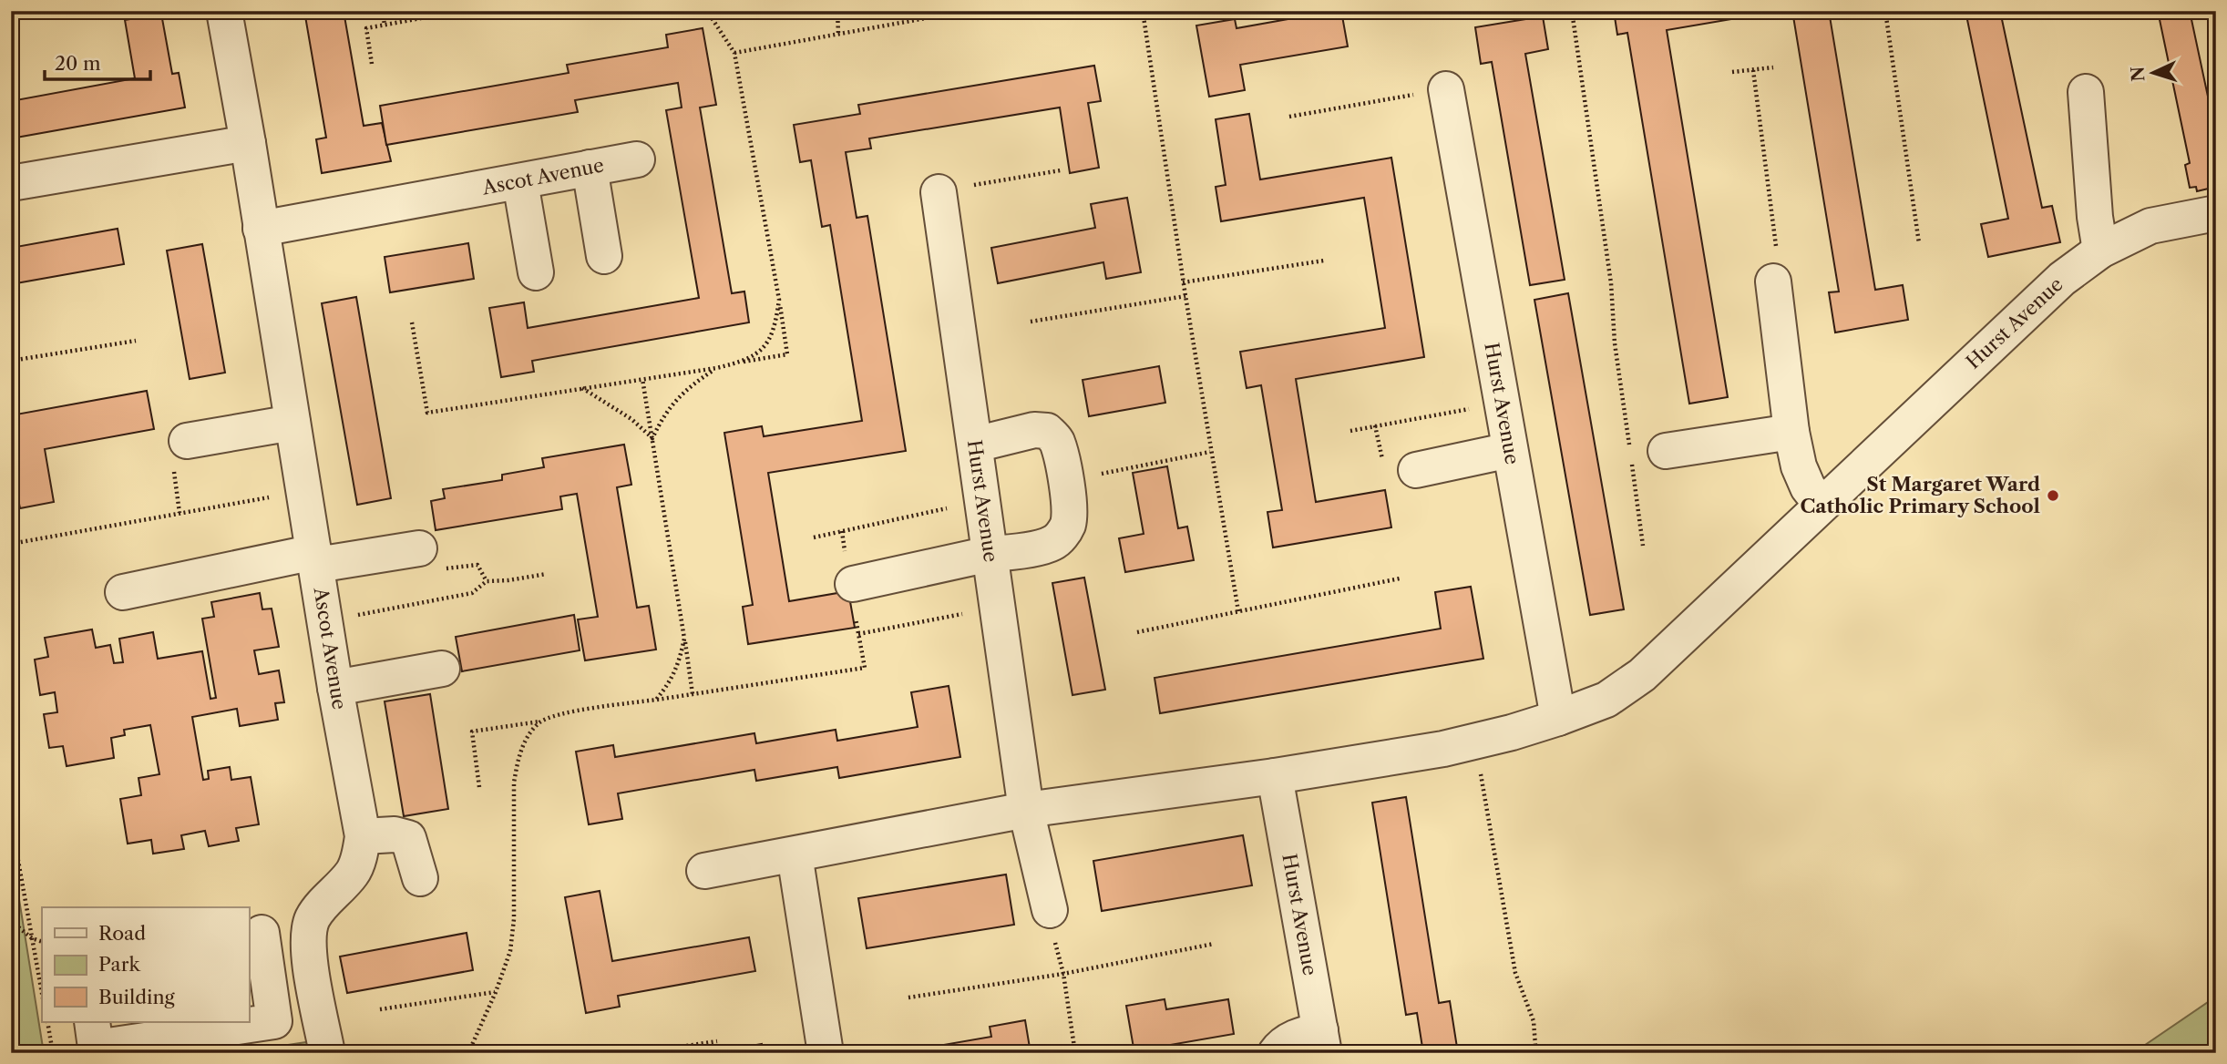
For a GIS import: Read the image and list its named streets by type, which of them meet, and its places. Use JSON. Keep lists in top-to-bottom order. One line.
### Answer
{"streets":{"street":["Ascot Avenue","Hurst Avenue"]},"places":["St Margaret Ward Catholic Primary School"],"legend":["Road","Park","Building"],"scale_bar":"20 m","north":"left"}
